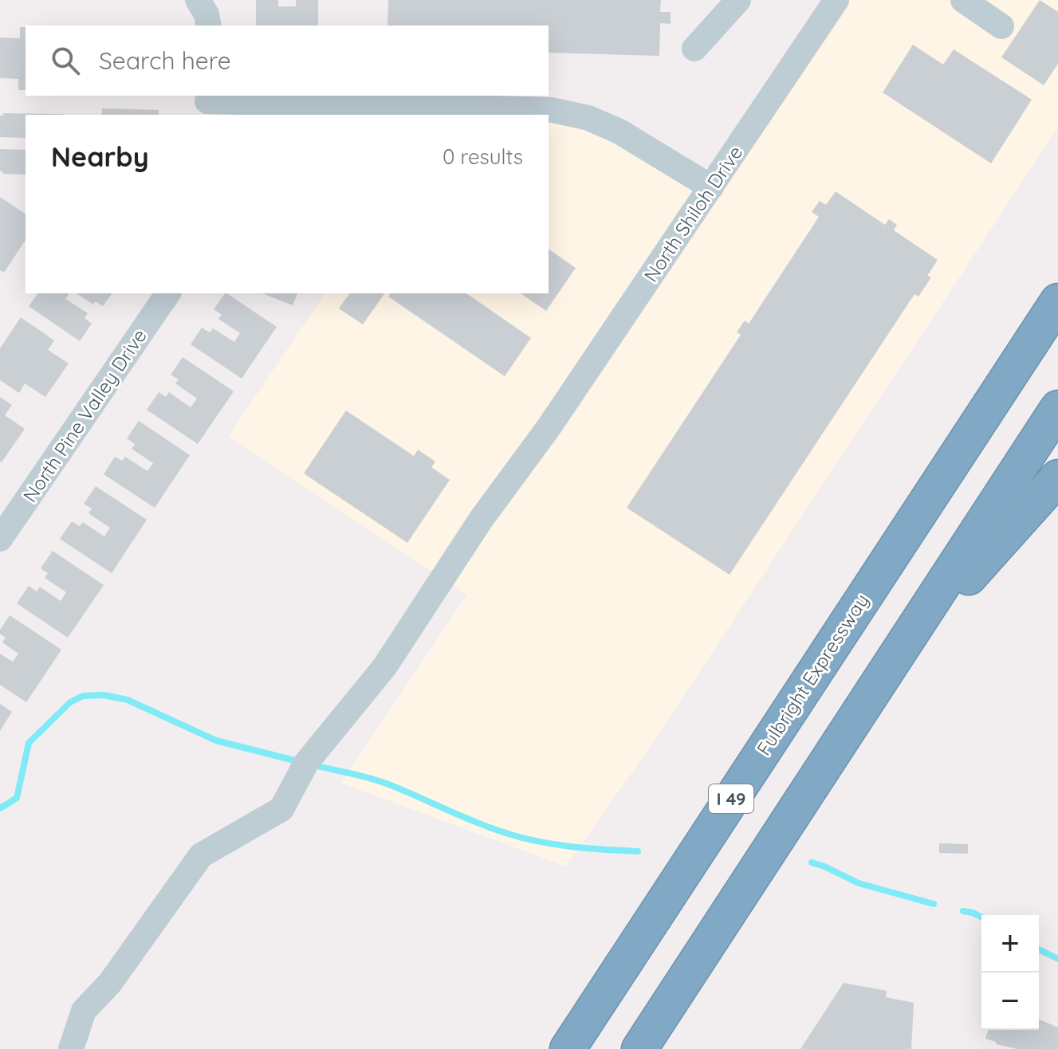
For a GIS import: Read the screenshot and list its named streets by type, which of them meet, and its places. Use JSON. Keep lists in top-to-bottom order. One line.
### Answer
{"streets":{"highway":["Fulbright Expressway","I 49"],"street":["North Shiloh Drive","North Pine Valley Drive"]},"page":{"search":"Search here","heading":["Nearby","0 results"],"map_buttons":["+","−"]}}
